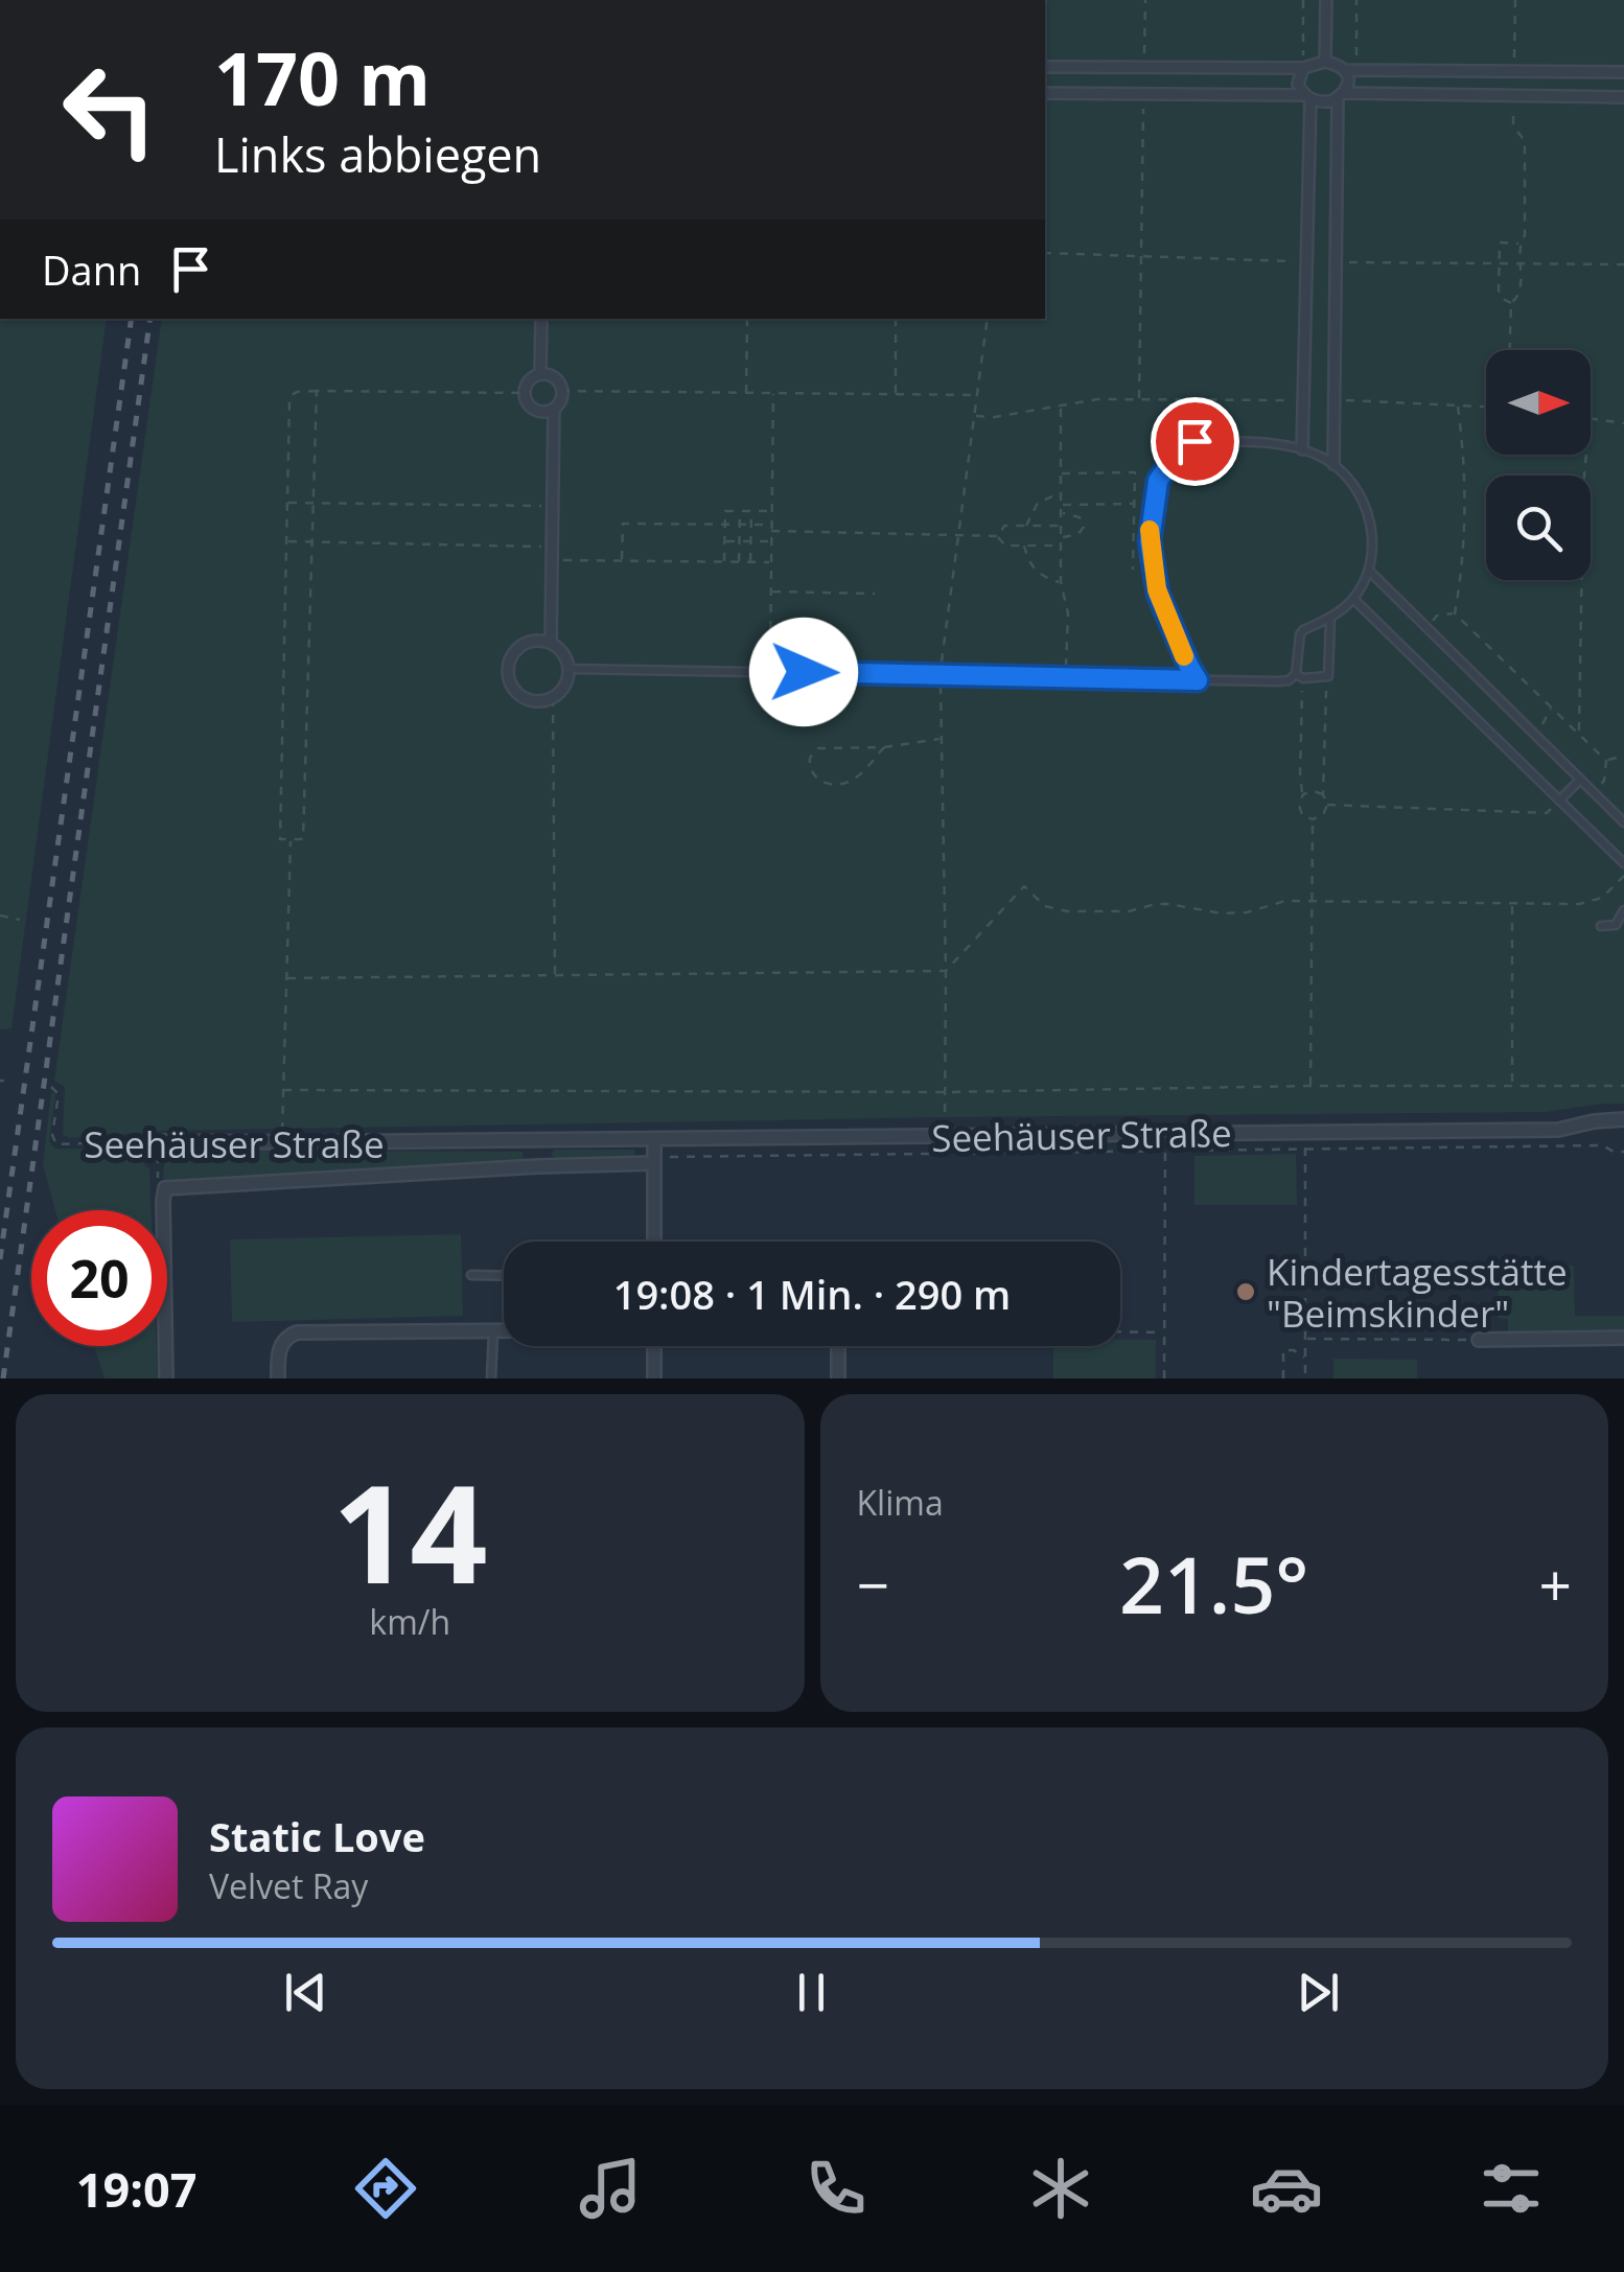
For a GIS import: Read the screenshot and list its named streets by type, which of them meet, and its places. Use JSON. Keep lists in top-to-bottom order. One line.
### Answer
{"streets":{"street":["Seehäuser Straße"]},"places":["Kindertagesstätte \"Beimskinder\""],"north":"right","page":{"turn":["170 m","Links abbiegen"],"then":"Dann","limit":"20","trip":"19:08 · 1 Min. · 290 m","tile":[["14","km/h"],"Klima"],"heat":["−","21.5°","+"],"song":["Static Love","Velvet Ray"],"tabs":"19:07"}}
